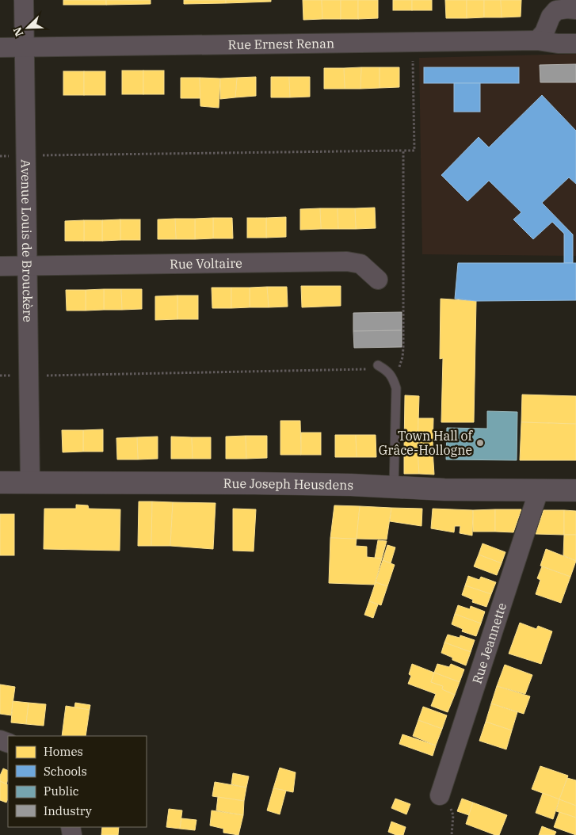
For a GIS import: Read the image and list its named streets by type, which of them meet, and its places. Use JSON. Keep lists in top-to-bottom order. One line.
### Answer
{"streets":{"street":["Rue Ernest Renan","Avenue Louis de Brouckère","Rue Voltaire","Rue Joseph Heusdens","Rue Jeannette"]},"crossings":[["Rue Ernest Renan","Avenue Louis de Brouckère"],["Avenue Louis de Brouckère","Rue Voltaire"],["Avenue Louis de Brouckère","Rue Joseph Heusdens"],["Rue Joseph Heusdens","Rue Jeannette"]],"places":["Town Hall of Grâce-Hollogne"],"legend":["Homes","Schools","Public","Industry"],"north":"bottom left"}
